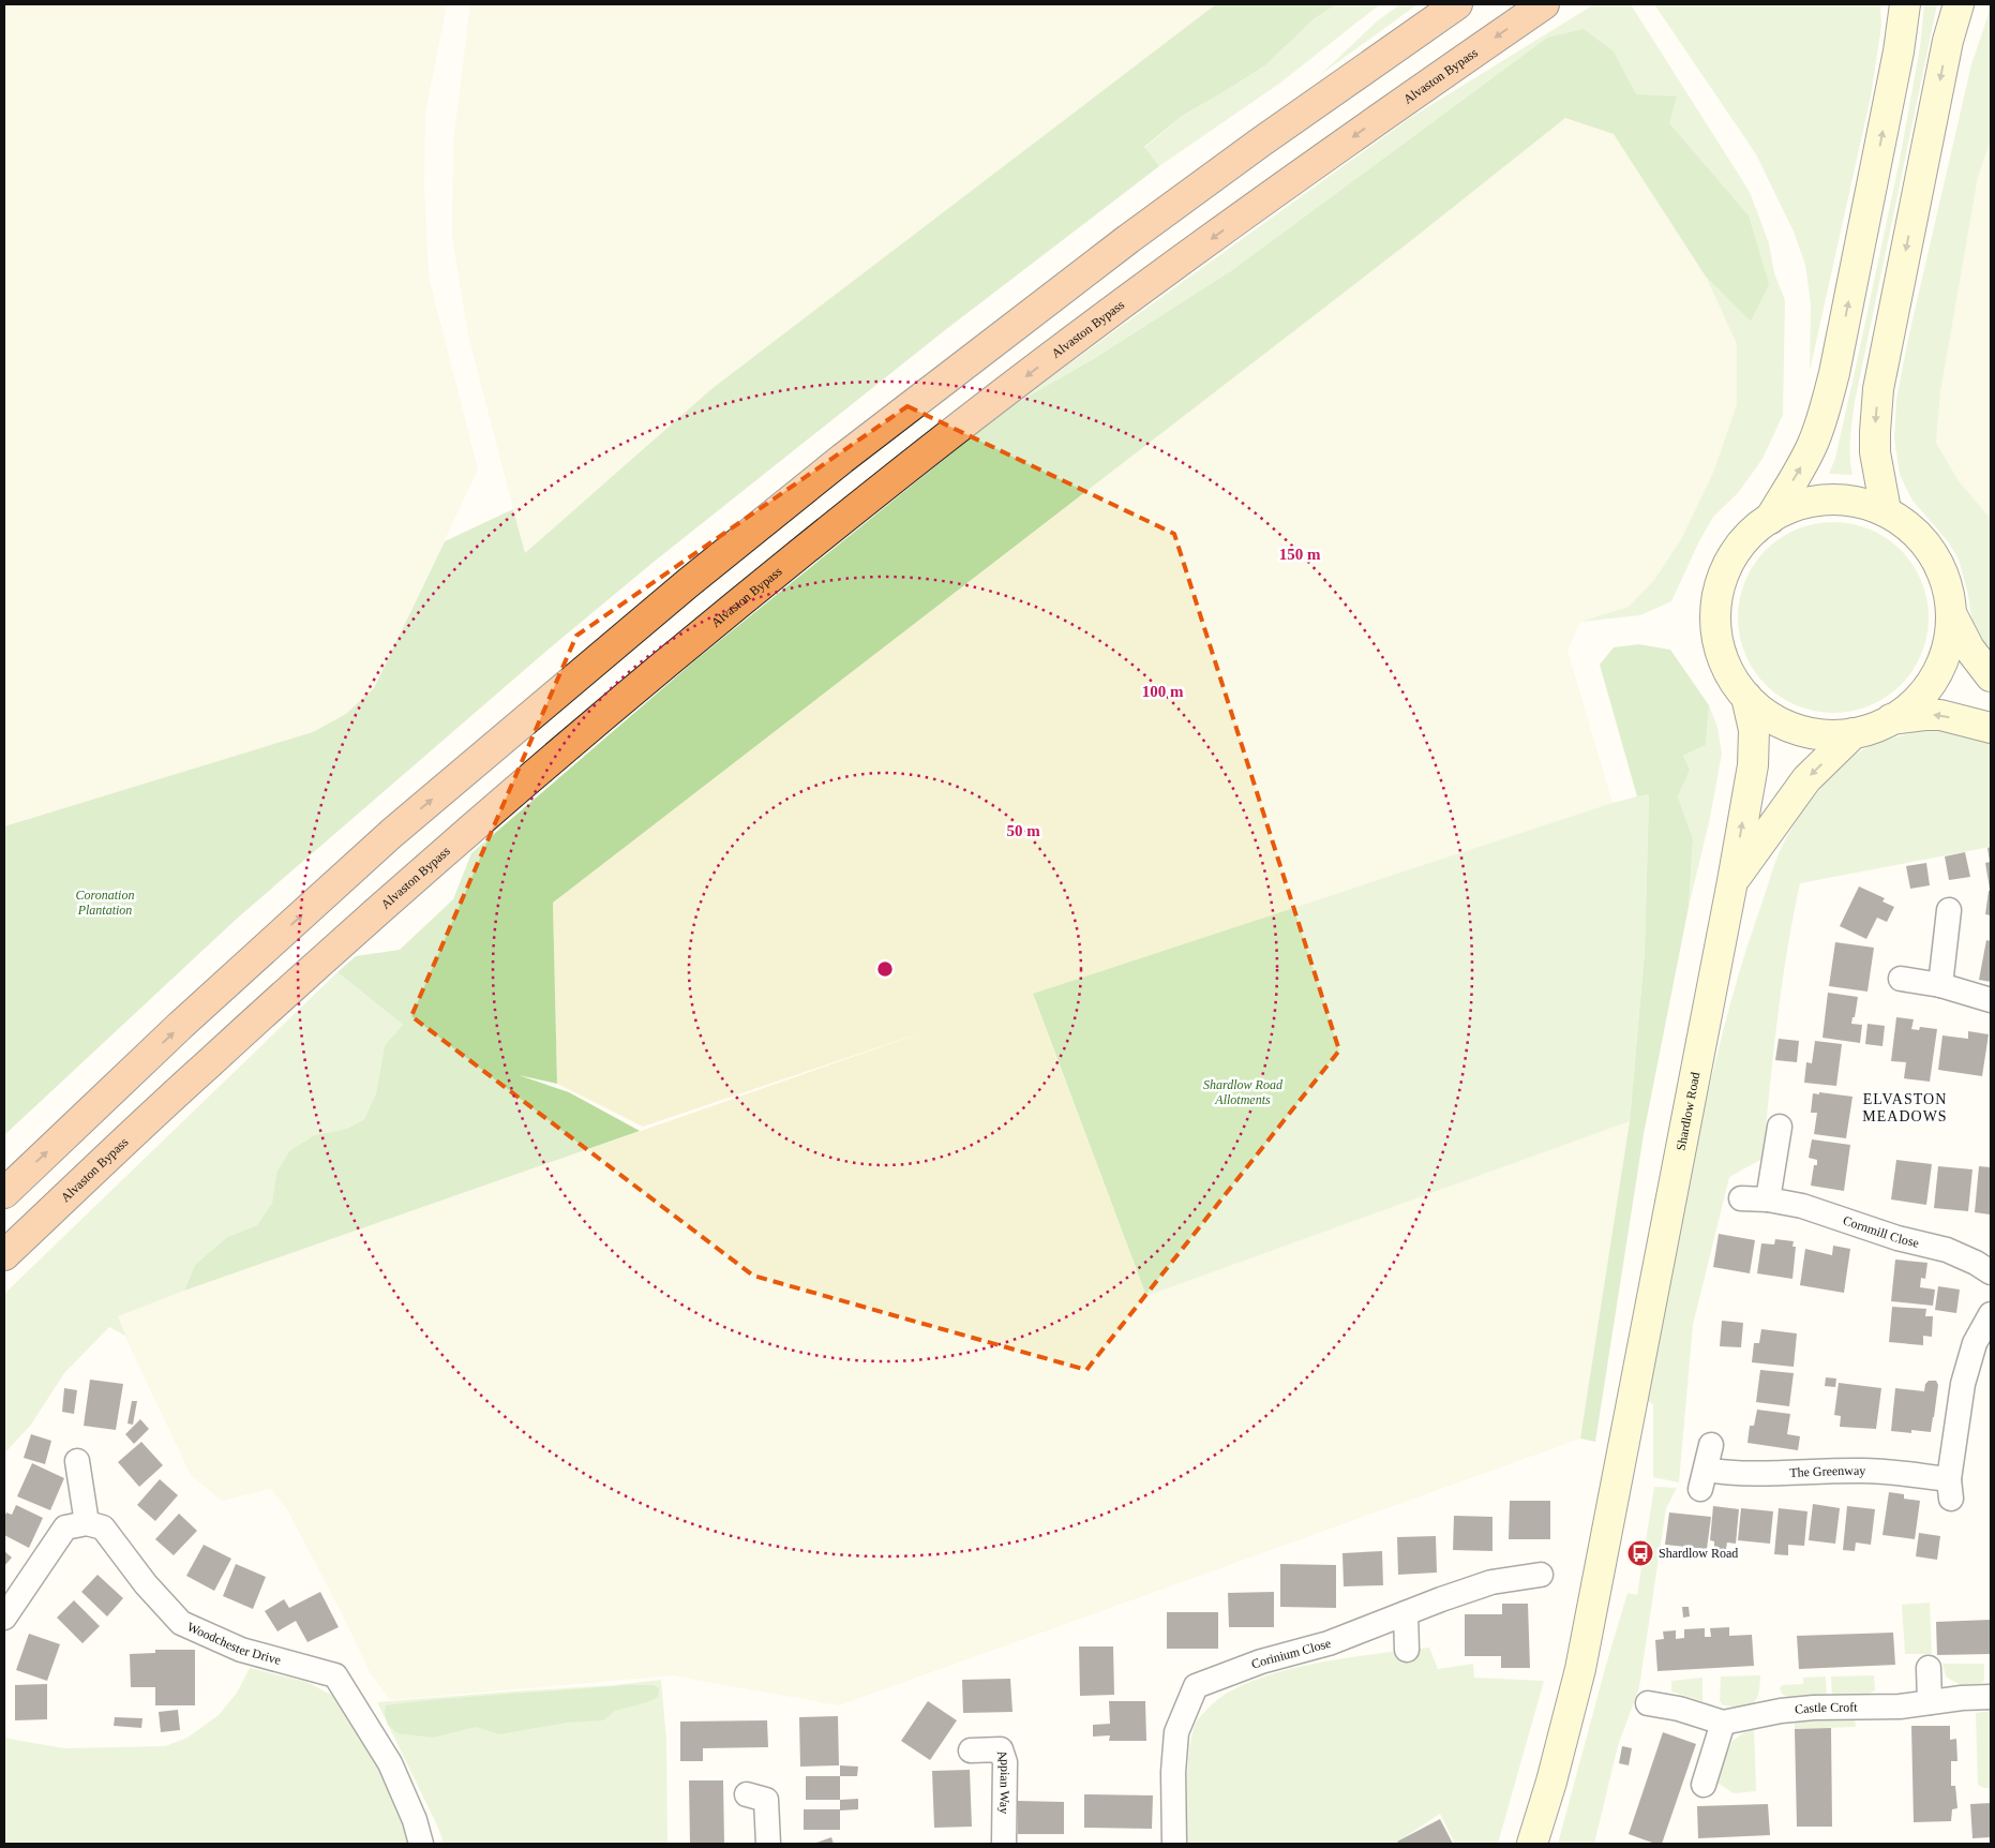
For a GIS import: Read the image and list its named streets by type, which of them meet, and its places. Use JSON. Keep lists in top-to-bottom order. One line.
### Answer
{"streets":{"highway":["Alvaston Bypass"],"street":["Shardlow Road","Cornmill Close","The Greenway","Woodchester Drive","Corinium Close","Castle Croft","Appian Way"]},"districts":["ELVASTON MEADOWS"],"parks":["Coronation Plantation","Shardlow Road Allotments"],"places":{"bus stop":["Shardlow Road"]},"rings":["150 m","100 m","50 m"]}
